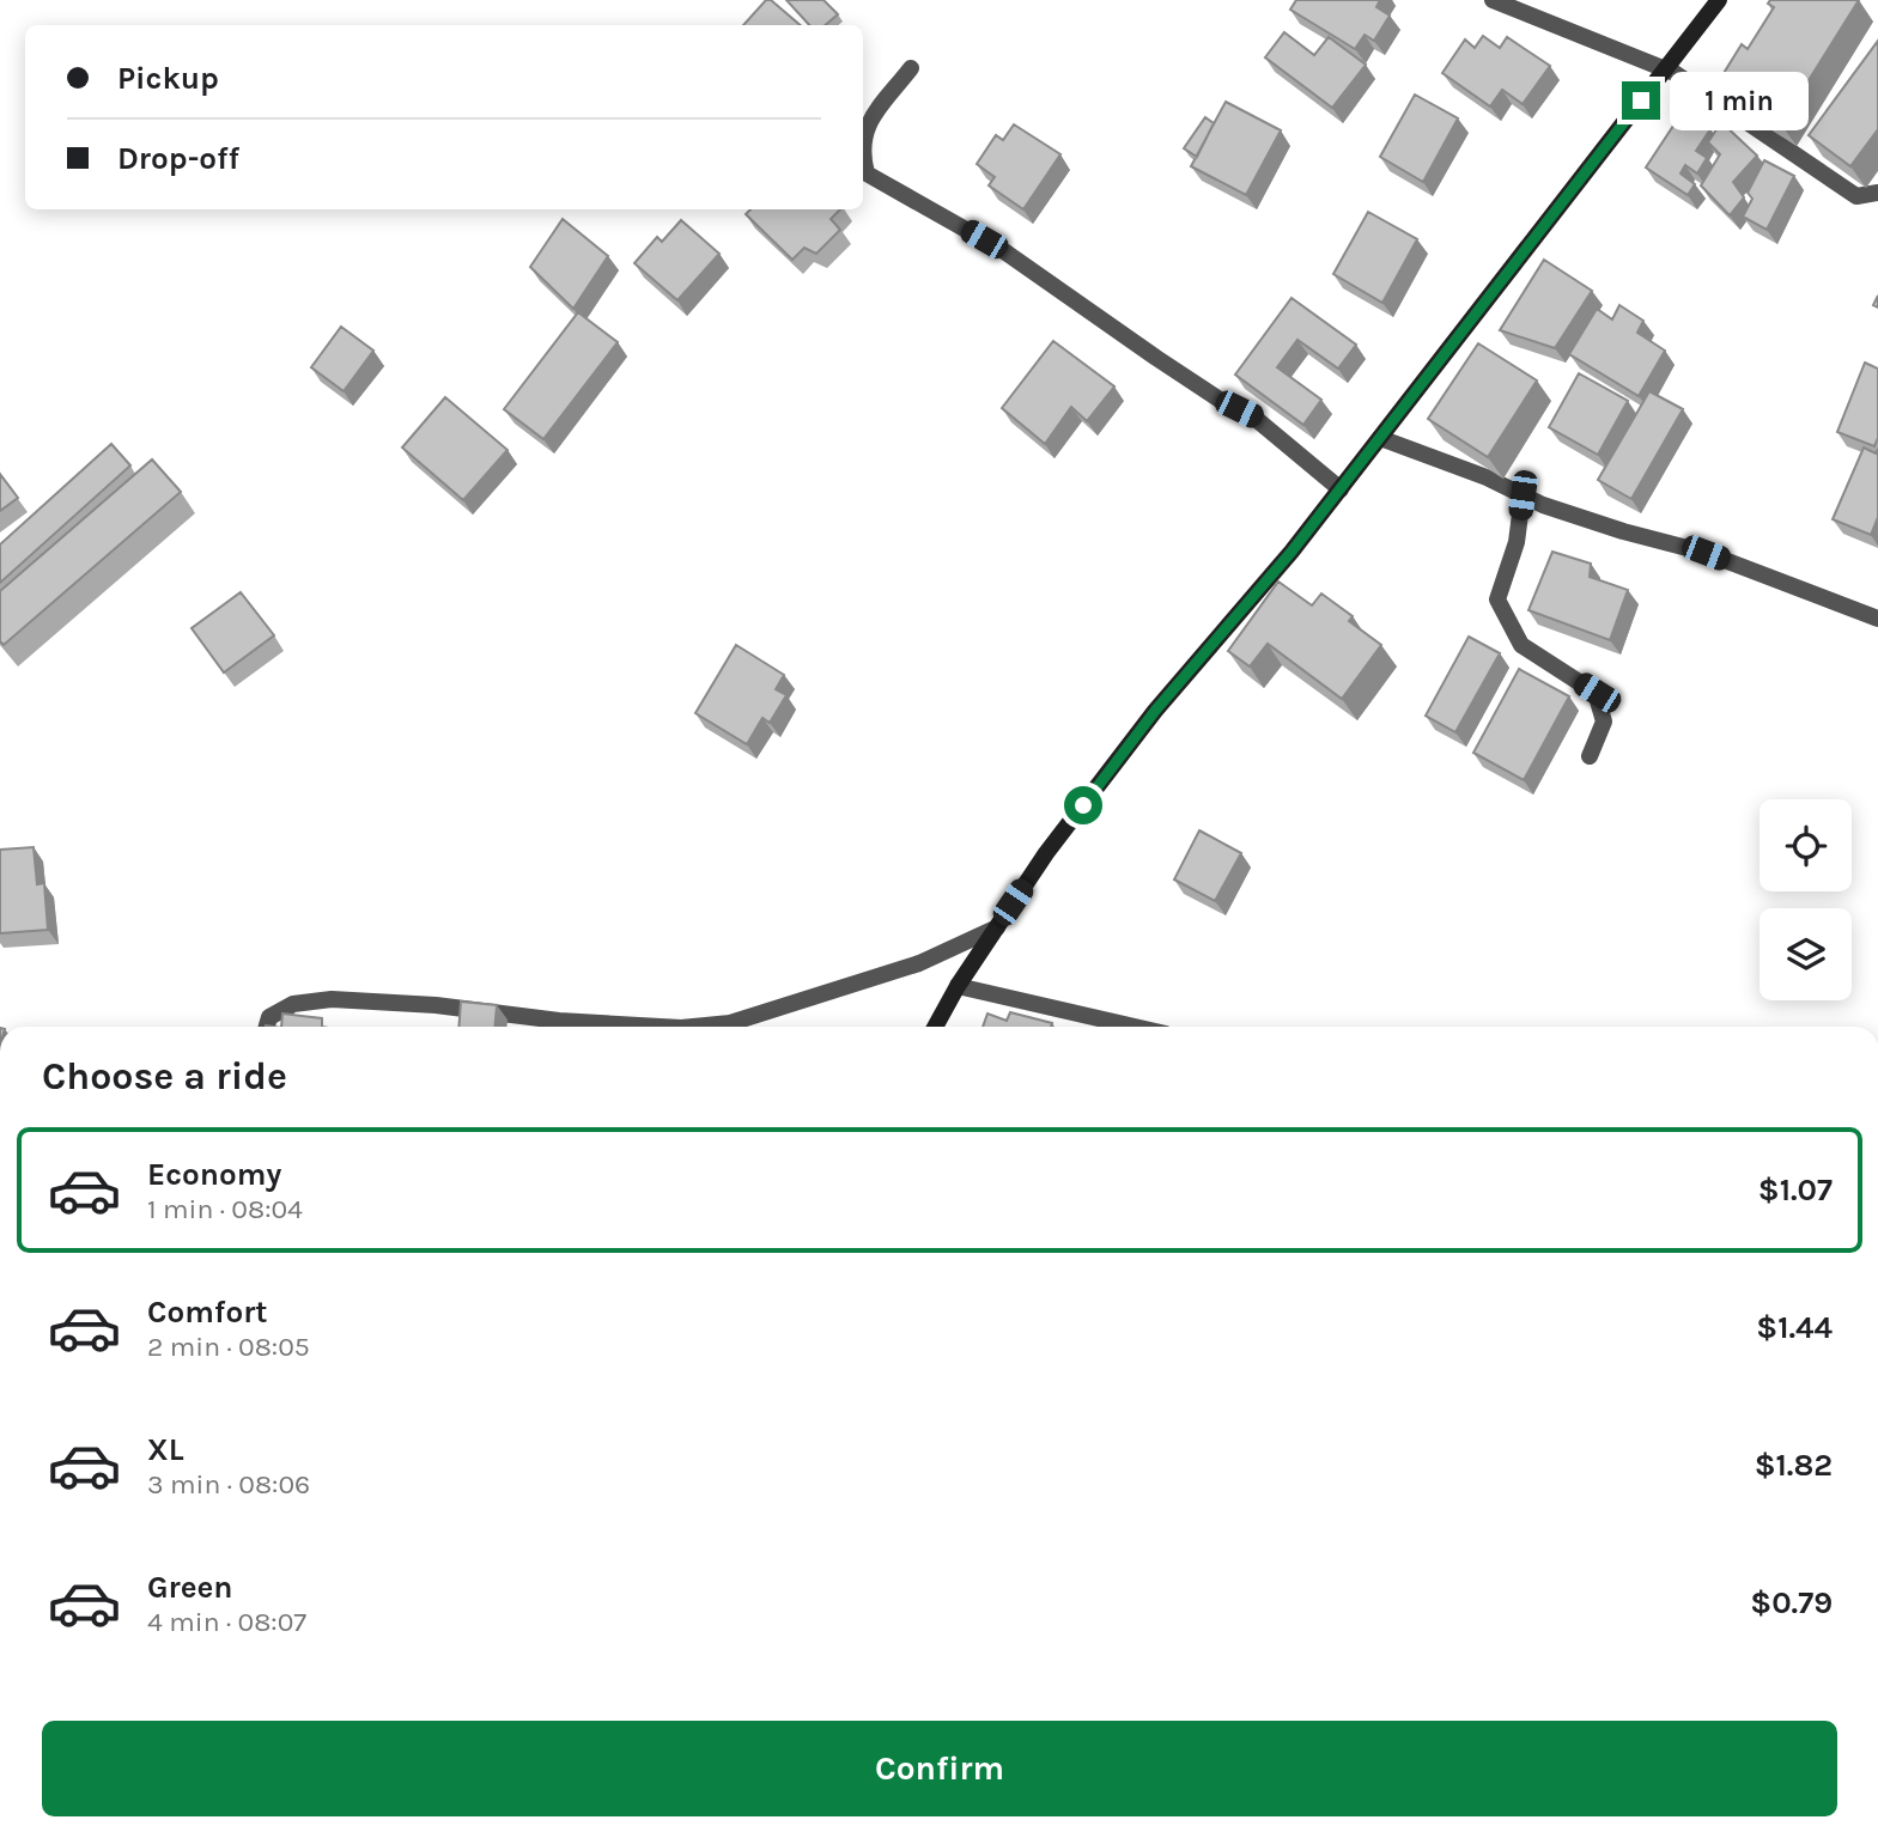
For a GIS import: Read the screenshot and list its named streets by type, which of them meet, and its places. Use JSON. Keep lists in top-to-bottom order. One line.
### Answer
{"page":{"banner":["Pickup","Drop-off"],"bubble":"1 min","heading":"Choose a ride","list":[{"name":"Economy","note":"1 min · 08:04","value":"$1.07"},{"name":"Comfort","note":"2 min · 08:05","value":"$1.44"},{"name":"XL","note":"3 min · 08:06","value":"$1.82"},{"name":"Green","note":"4 min · 08:07","value":"$0.79"}],"buttons":"Confirm"}}
